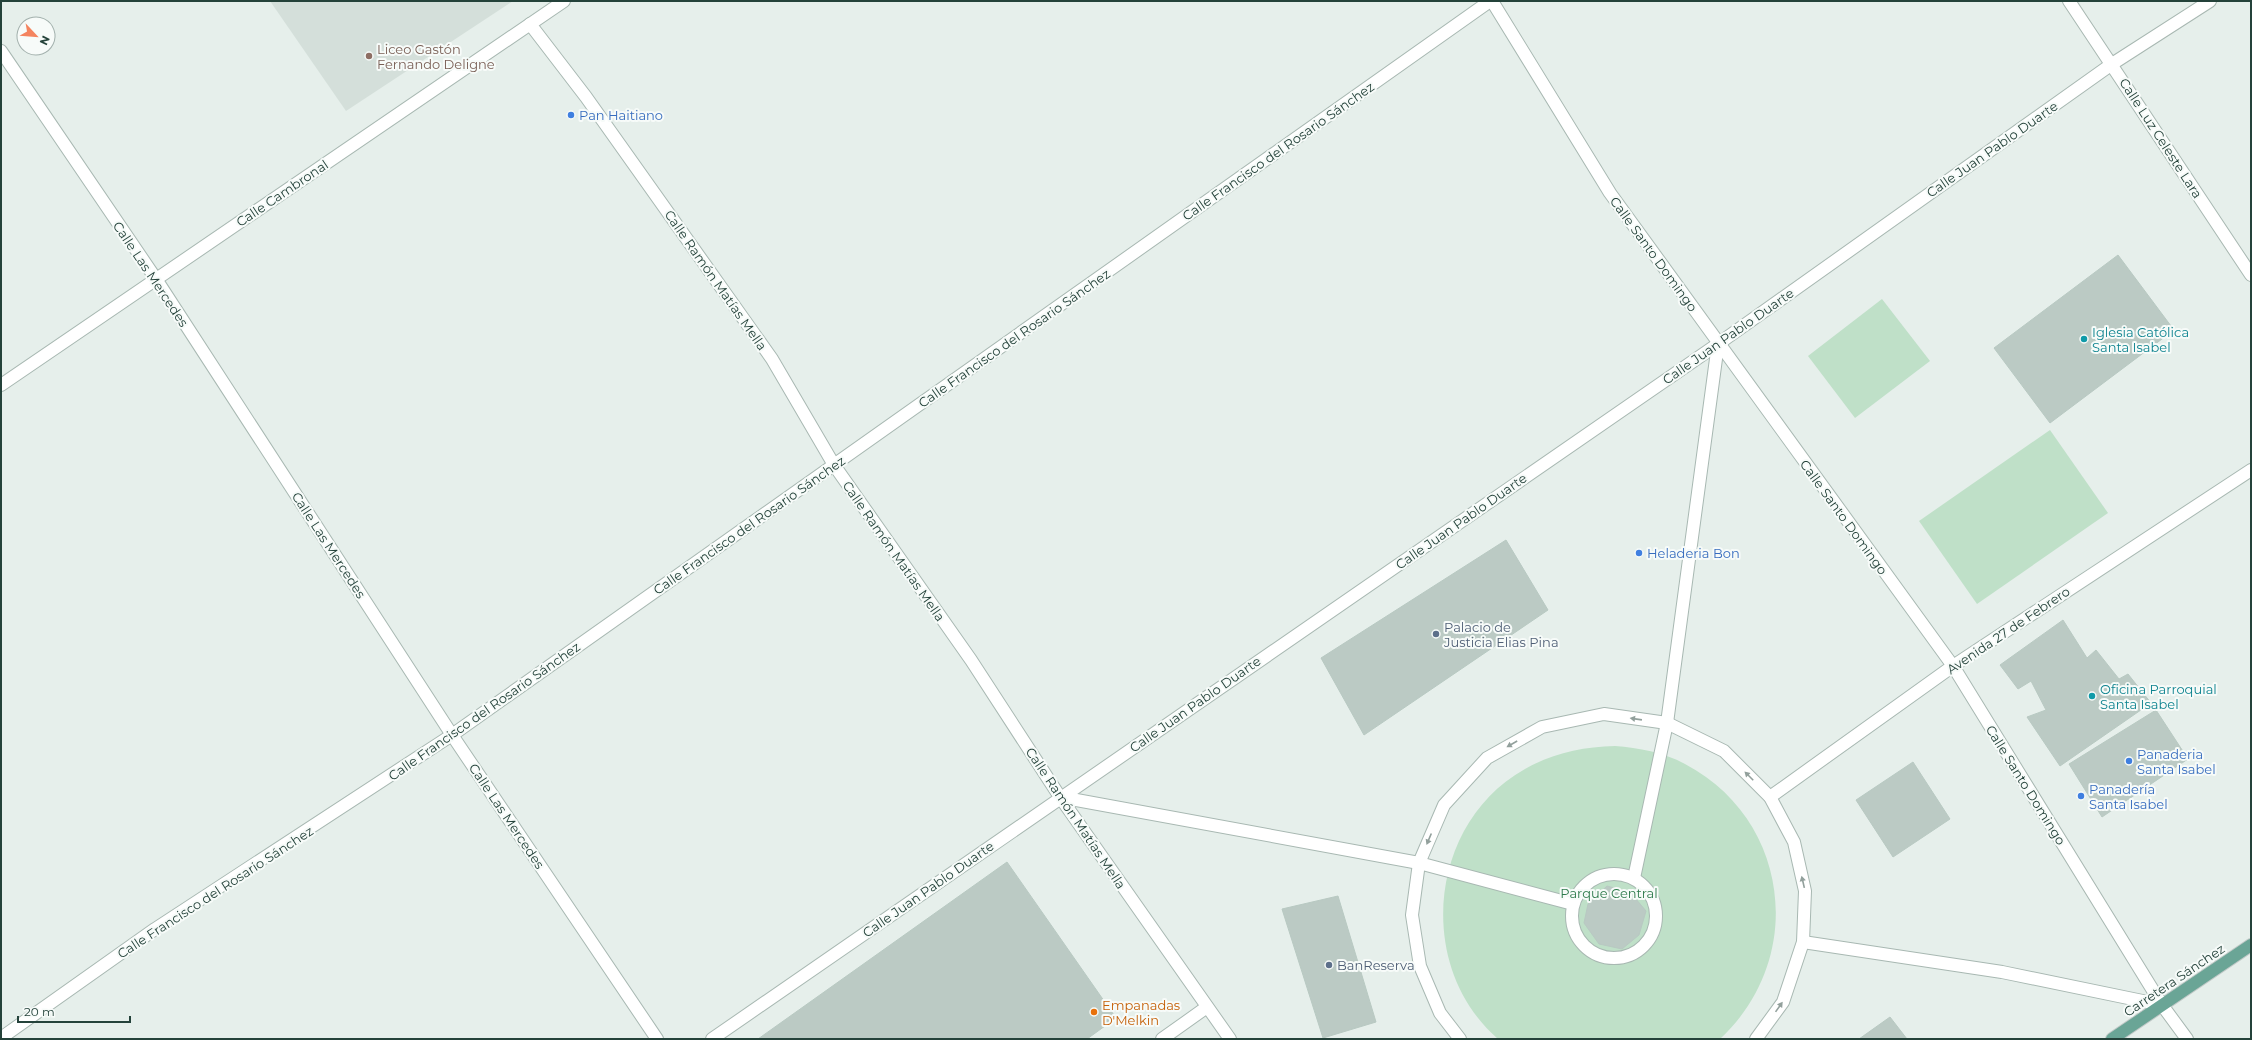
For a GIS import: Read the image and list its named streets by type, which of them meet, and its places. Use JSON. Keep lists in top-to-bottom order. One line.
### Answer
{"streets":{"main road":["Carretera Sánchez"],"street":["Calle Luz Celeste Lara","Calle Juan Pablo Duarte","Calle Francisco del Rosario Sánchez","Calle Cambronal","Calle Santo Domingo","Calle Las Mercedes","Calle Ramón Matías Mella","Avenida 27 de Febrero"]},"crossings":[["Calle Luz Celeste Lara","Calle Juan Pablo Duarte"],["Calle Juan Pablo Duarte","Calle Santo Domingo"],["Calle Juan Pablo Duarte","Calle Ramón Matías Mella"],["Calle Francisco del Rosario Sánchez","Calle Santo Domingo"],["Calle Francisco del Rosario Sánchez","Calle Las Mercedes"],["Calle Francisco del Rosario Sánchez","Calle Ramón Matías Mella"],["Calle Cambronal","Calle Las Mercedes"],["Calle Cambronal","Calle Ramón Matías Mella"],["Calle Santo Domingo","Avenida 27 de Febrero"],["Calle Santo Domingo","Carretera Sánchez"]],"parks":["Parque Central"],"places":["Liceo Gastón Fernando Deligne","Pan Haitiano","Iglesia Católica Santa Isabel","Heladeria Bon","Palacio de Justicia Elias Pina","Oficina Parroquial Santa Isabel","Panaderia Santa Isabel","Panadería Santa Isabel","BanReserva","Empanadas D'Melkin"],"scale_bar":"20 m","north":"bottom right"}
